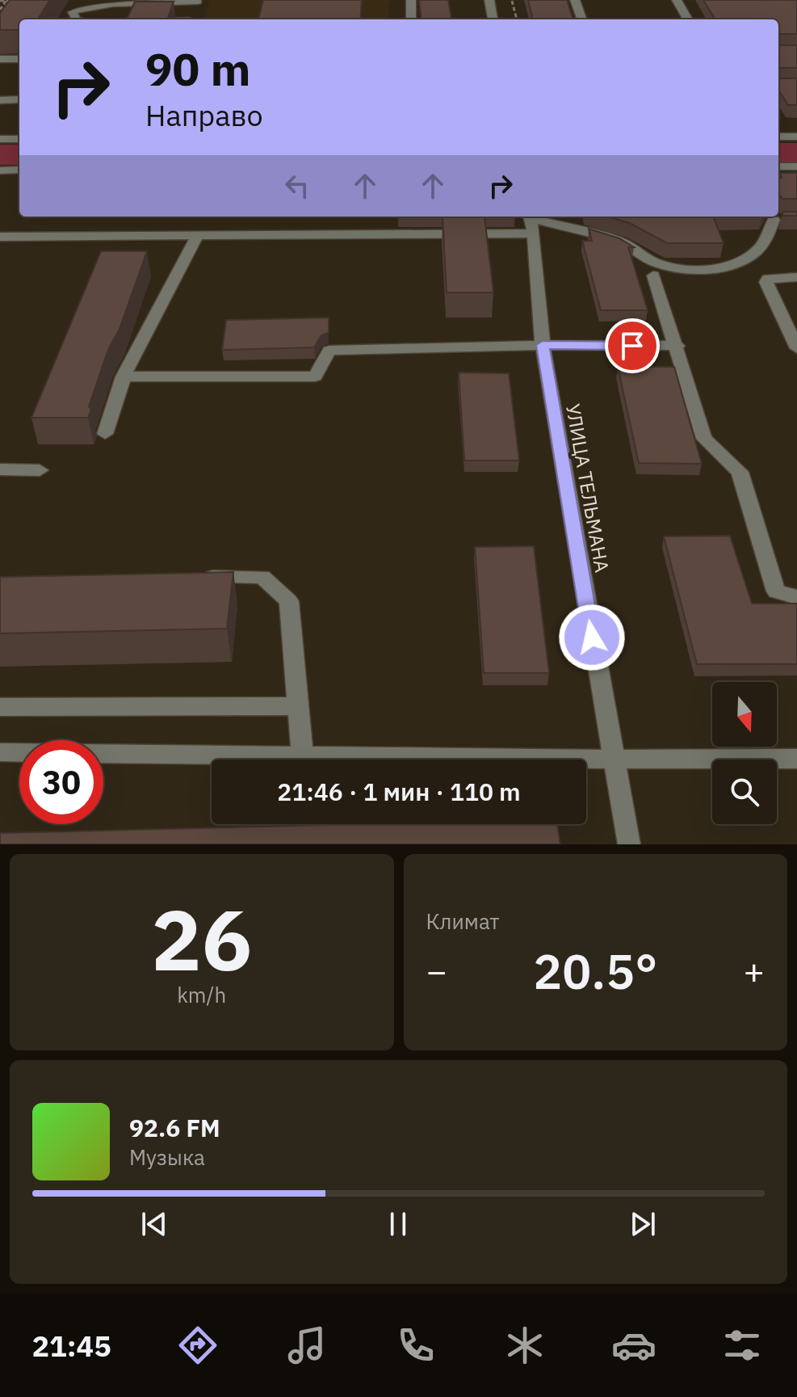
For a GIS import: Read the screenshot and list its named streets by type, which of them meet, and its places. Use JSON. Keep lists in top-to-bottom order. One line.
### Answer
{"streets":{"street":["УЛИЦА ТЕЛЬМАНА"]},"north":"bottom","page":{"turn":["90 m","Направо"],"limit":"30","trip":"21:46 · 1 мин · 110 m","tile":[["26","km/h"],"Климат"],"heat":["−","20.5°","+"],"song":["92.6 FM","Музыка"],"tabs":"21:45"}}
